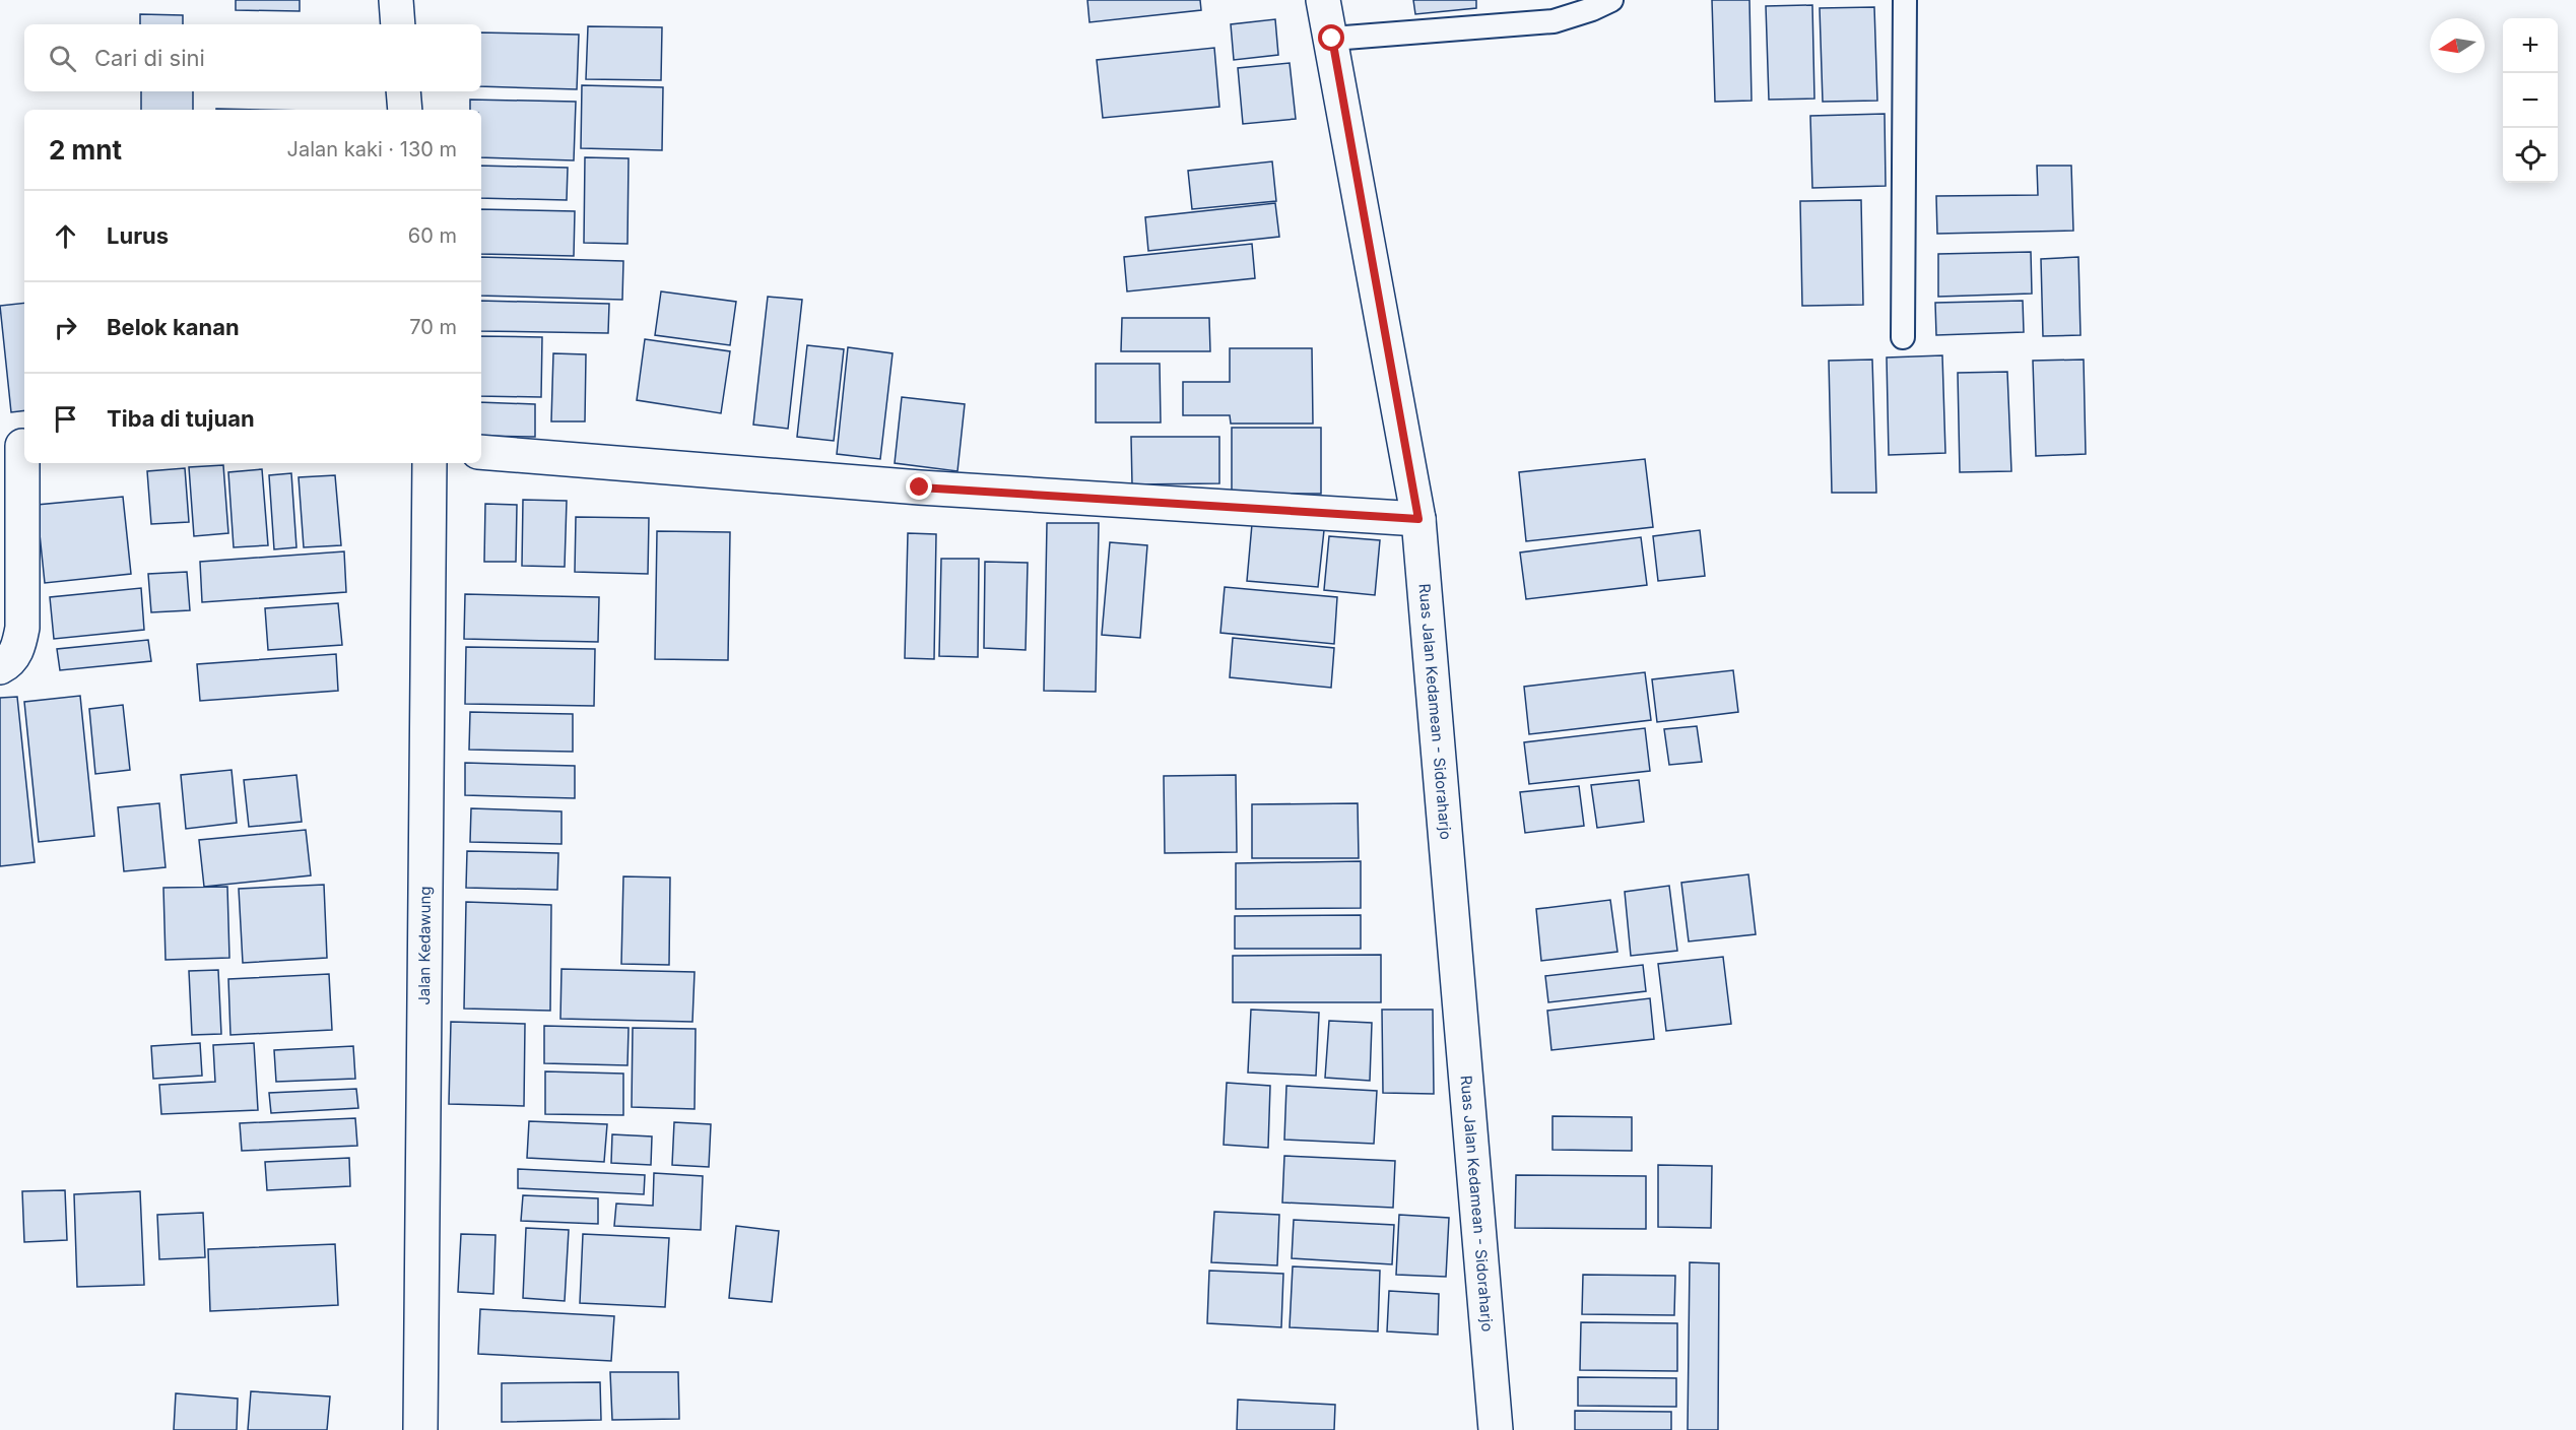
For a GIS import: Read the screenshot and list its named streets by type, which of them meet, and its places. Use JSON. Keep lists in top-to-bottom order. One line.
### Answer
{"streets":{"street":["Ruas Jalan Kedamean - Sidoraharjo","Jalan Kedawung"]},"north":"left","page":{"map_buttons":["+","−"],"search":"Cari di sini","heading":["2 mnt","Jalan kaki · 130 m"],"list":[["Lurus","60 m"],["Belok kanan","70 m"],"Tiba di tujuan"]}}
